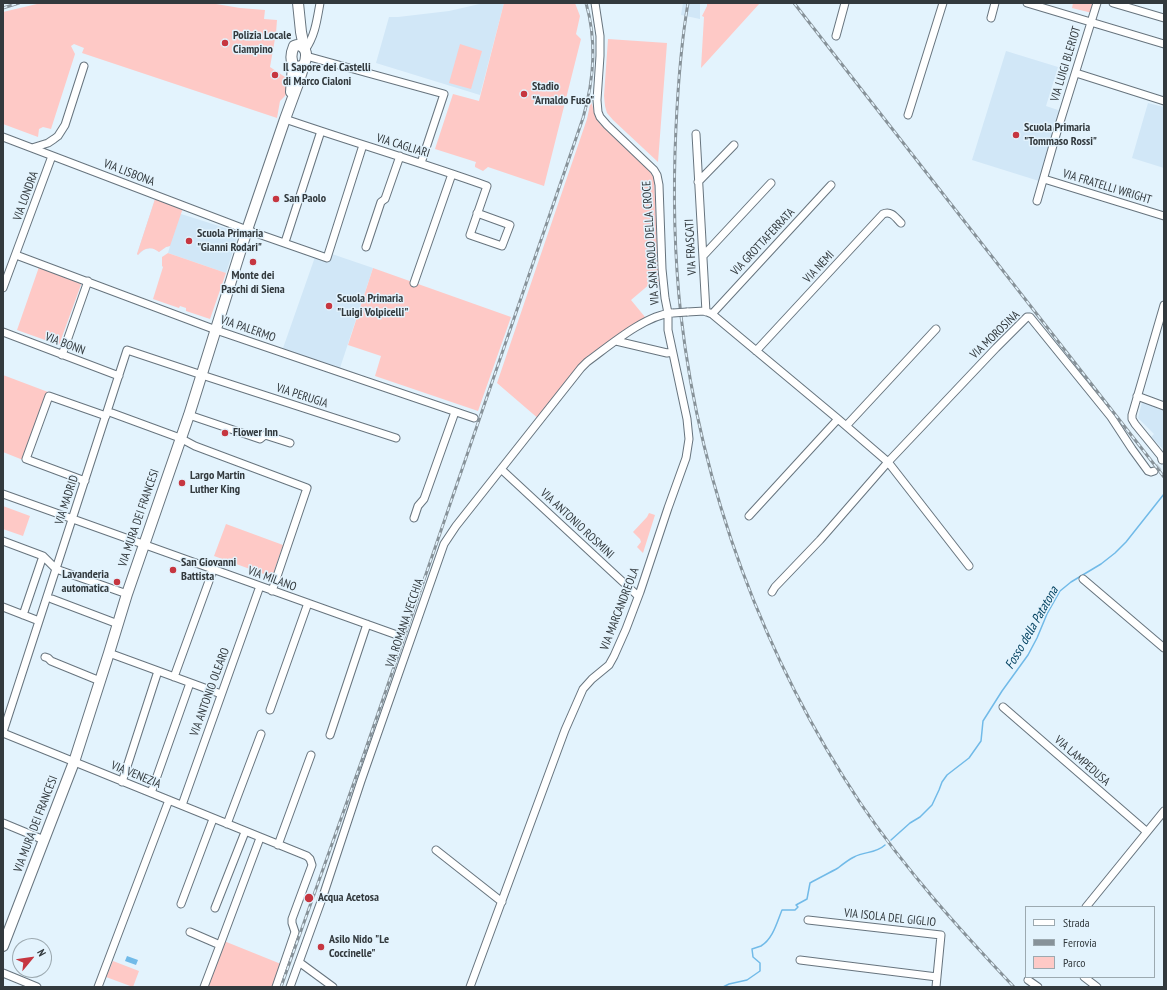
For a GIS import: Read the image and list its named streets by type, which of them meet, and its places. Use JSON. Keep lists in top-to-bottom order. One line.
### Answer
{"streets":{"street":["VIA LUIGI BLERIOT","VIA CAGLIARI","VIA LISBONA","VIA FRATELLI WRIGHT","VIA LONDRA","VIA GROTTAFERRATA","VIA SAN PAOLO DELLA CROCE","VIA FRASCATI","VIA NEMI","VIA PALERMO","VIA MOROSINA","VIA BONN","VIA PERUGIA","VIA MADRID","VIA MURA DEI FRANCESI","VIA ANTONIO ROSMINI","VIA MILANO","VIA MARCANDREOLA","VIA ROMANA VECCHIA","VIA ANTONIO OLEARO","VIA LAMPEDUSA","VIA VENEZIA","VIA ISOLA DEL GIGLIO"]},"crossings":[["VIA LUIGI BLERIOT","VIA FRATELLI WRIGHT"],["VIA CAGLIARI","VIA LISBONA"],["VIA CAGLIARI","VIA MURA DEI FRANCESI"],["VIA LISBONA","VIA LONDRA"],["VIA LISBONA","VIA MURA DEI FRANCESI"],["VIA LONDRA","VIA PALERMO"],["VIA GROTTAFERRATA","VIA FRASCATI"],["VIA SAN PAOLO DELLA CROCE","VIA MARCANDREOLA"],["VIA SAN PAOLO DELLA CROCE","VIA ROMANA VECCHIA"],["VIA PALERMO","VIA MURA DEI FRANCESI"],["VIA BONN","VIA MADRID"],["VIA PERUGIA","VIA MADRID"],["VIA PERUGIA","VIA MURA DEI FRANCESI"],["VIA MADRID","VIA MURA DEI FRANCESI"],["VIA MADRID","VIA MILANO"],["VIA MADRID","VIA VENEZIA"],["VIA MURA DEI FRANCESI","VIA MILANO"],["VIA MURA DEI FRANCESI","VIA VENEZIA"],["VIA ANTONIO ROSMINI","VIA MARCANDREOLA"],["VIA ANTONIO ROSMINI","VIA ROMANA VECCHIA"],["VIA MILANO","VIA ANTONIO OLEARO"],["VIA MARCANDREOLA","VIA ROMANA VECCHIA"],["VIA ANTONIO OLEARO","VIA VENEZIA"]],"water":["Fosso della Patatona"],"places":["Polizia Locale Ciampino","Il Sapore dei Castelli di Marco Cialoni","Stadio \"Arnaldo Fuso\"","Scuola Primaria \"Tommaso Rossi\"","San Paolo","Scuola Primaria \"Gianni Rodari\"","Monte dei Paschi di Siena","Scuola Primaria \"Luigi Volpicelli\"","Flower Inn","Largo Martin Luther King","San Giovanni Battista","Lavanderia automatica","Acqua Acetosa","Asilo Nido \"Le Coccinelle\""],"legend":["Strada","Ferrovia","Parco"],"north":"top right"}
